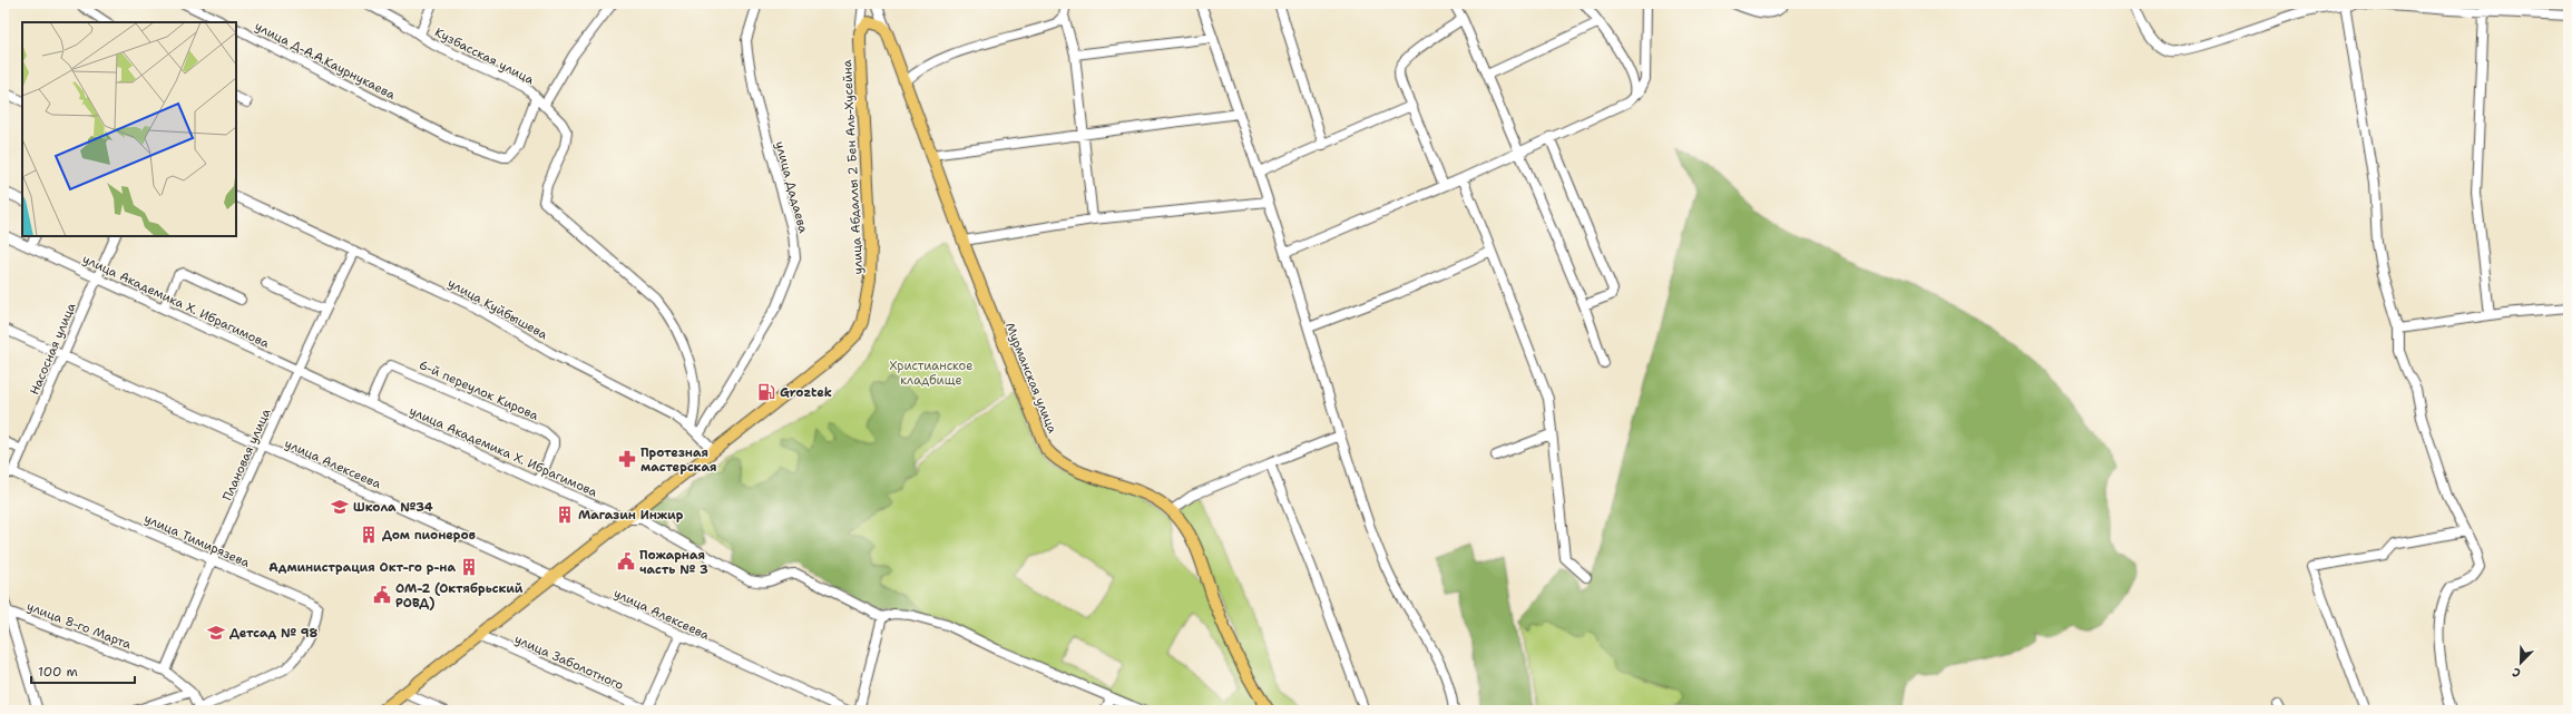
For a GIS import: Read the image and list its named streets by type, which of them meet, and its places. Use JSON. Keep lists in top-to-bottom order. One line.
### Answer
{"streets":{"main road":["улица Абдаллы 2 Бен Аль-Хусейна","Мурманская улица"],"street":["Кузбасская улица","улица Д-А.А.Каурнукаева","улица Дадаева","улица Академика Х. Ибрагимова","улица Куйбышева","Насосная улица","6-й переулок Кирова","Плановая улица","улица Алексеева","улица Тимирязева","улица 8-го Марта","улица Заболотного"]},"crossings":[["Кузбасская улица","улица Д-А.А.Каурнукаева"],["Кузбасская улица","улица Куйбышева"],["улица Абдаллы 2 Бен Аль-Хусейна","улица Академика Х. Ибрагимова"],["улица Абдаллы 2 Бен Аль-Хусейна","улица Куйбышева"],["улица Абдаллы 2 Бен Аль-Хусейна","улица Алексеева"],["улица Абдаллы 2 Бен Аль-Хусейна","улица Заболотного"],["улица Дадаева","улица Куйбышева"],["улица Академика Х. Ибрагимова","Насосная улица"],["улица Академика Х. Ибрагимова","6-й переулок Кирова"],["улица Академика Х. Ибрагимова","Плановая улица"],["улица Куйбышева","Плановая улица"],["Насосная улица","улица Алексеева"],["Насосная улица","улица Тимирязева"],["Плановая улица","улица Алексеева"],["Плановая улица","улица Тимирязева"],["Плановая улица","улица 8-го Марта"],["улица Тимирязева","улица 8-го Марта"]],"parks":["Христианское кладбище"],"places":{"fuel station":["Groztek"],"pharmacy":["Протезная мастерская"],"school or university":["Школа №34","Детсад № 98"],"building":["Магазин Инжир","Дом пионеров","Администрация Окт-го р-на"],"public building":["Пожарная часть № 3","ОМ-2 (Октябрьский РОВД)"]},"scale_bar":"100 m","north":"bottom left"}
